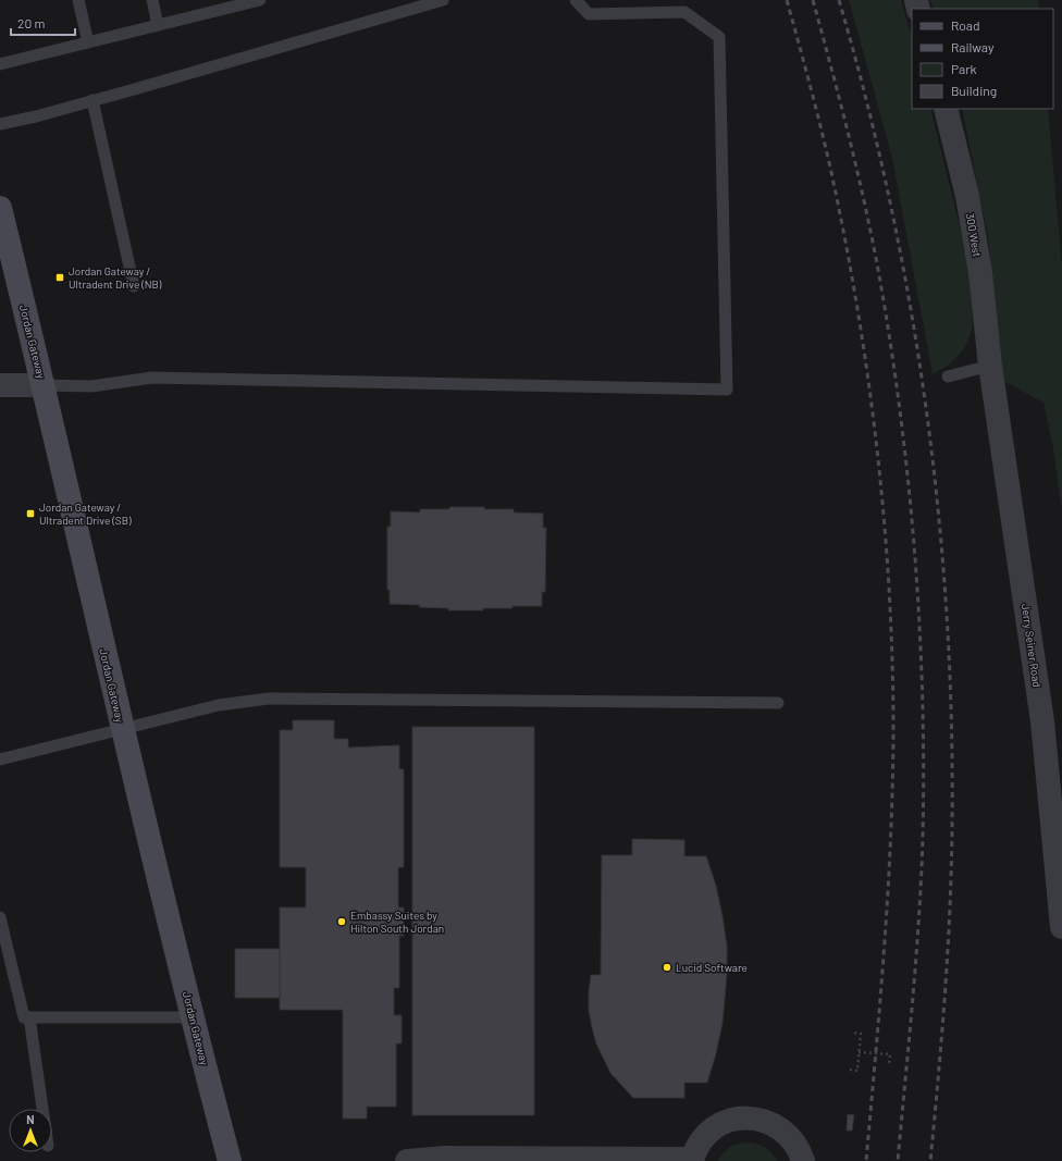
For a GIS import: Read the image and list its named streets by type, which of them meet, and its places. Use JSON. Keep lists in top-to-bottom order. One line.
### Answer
{"streets":{"main road":["Jordan Gateway"],"street":["300 West","Jerry Seiner Road"]},"crossings":[["300 West","Jerry Seiner Road"]],"places":{"transit":["Jordan Gateway / Ultradent Drive (NB)","Jordan Gateway / Ultradent Drive (SB)"],"other":["Embassy Suites by Hilton South Jordan","Lucid Software"]},"legend":["Road","Railway","Park","Building"],"scale_bar":"20 m","north":"top"}
